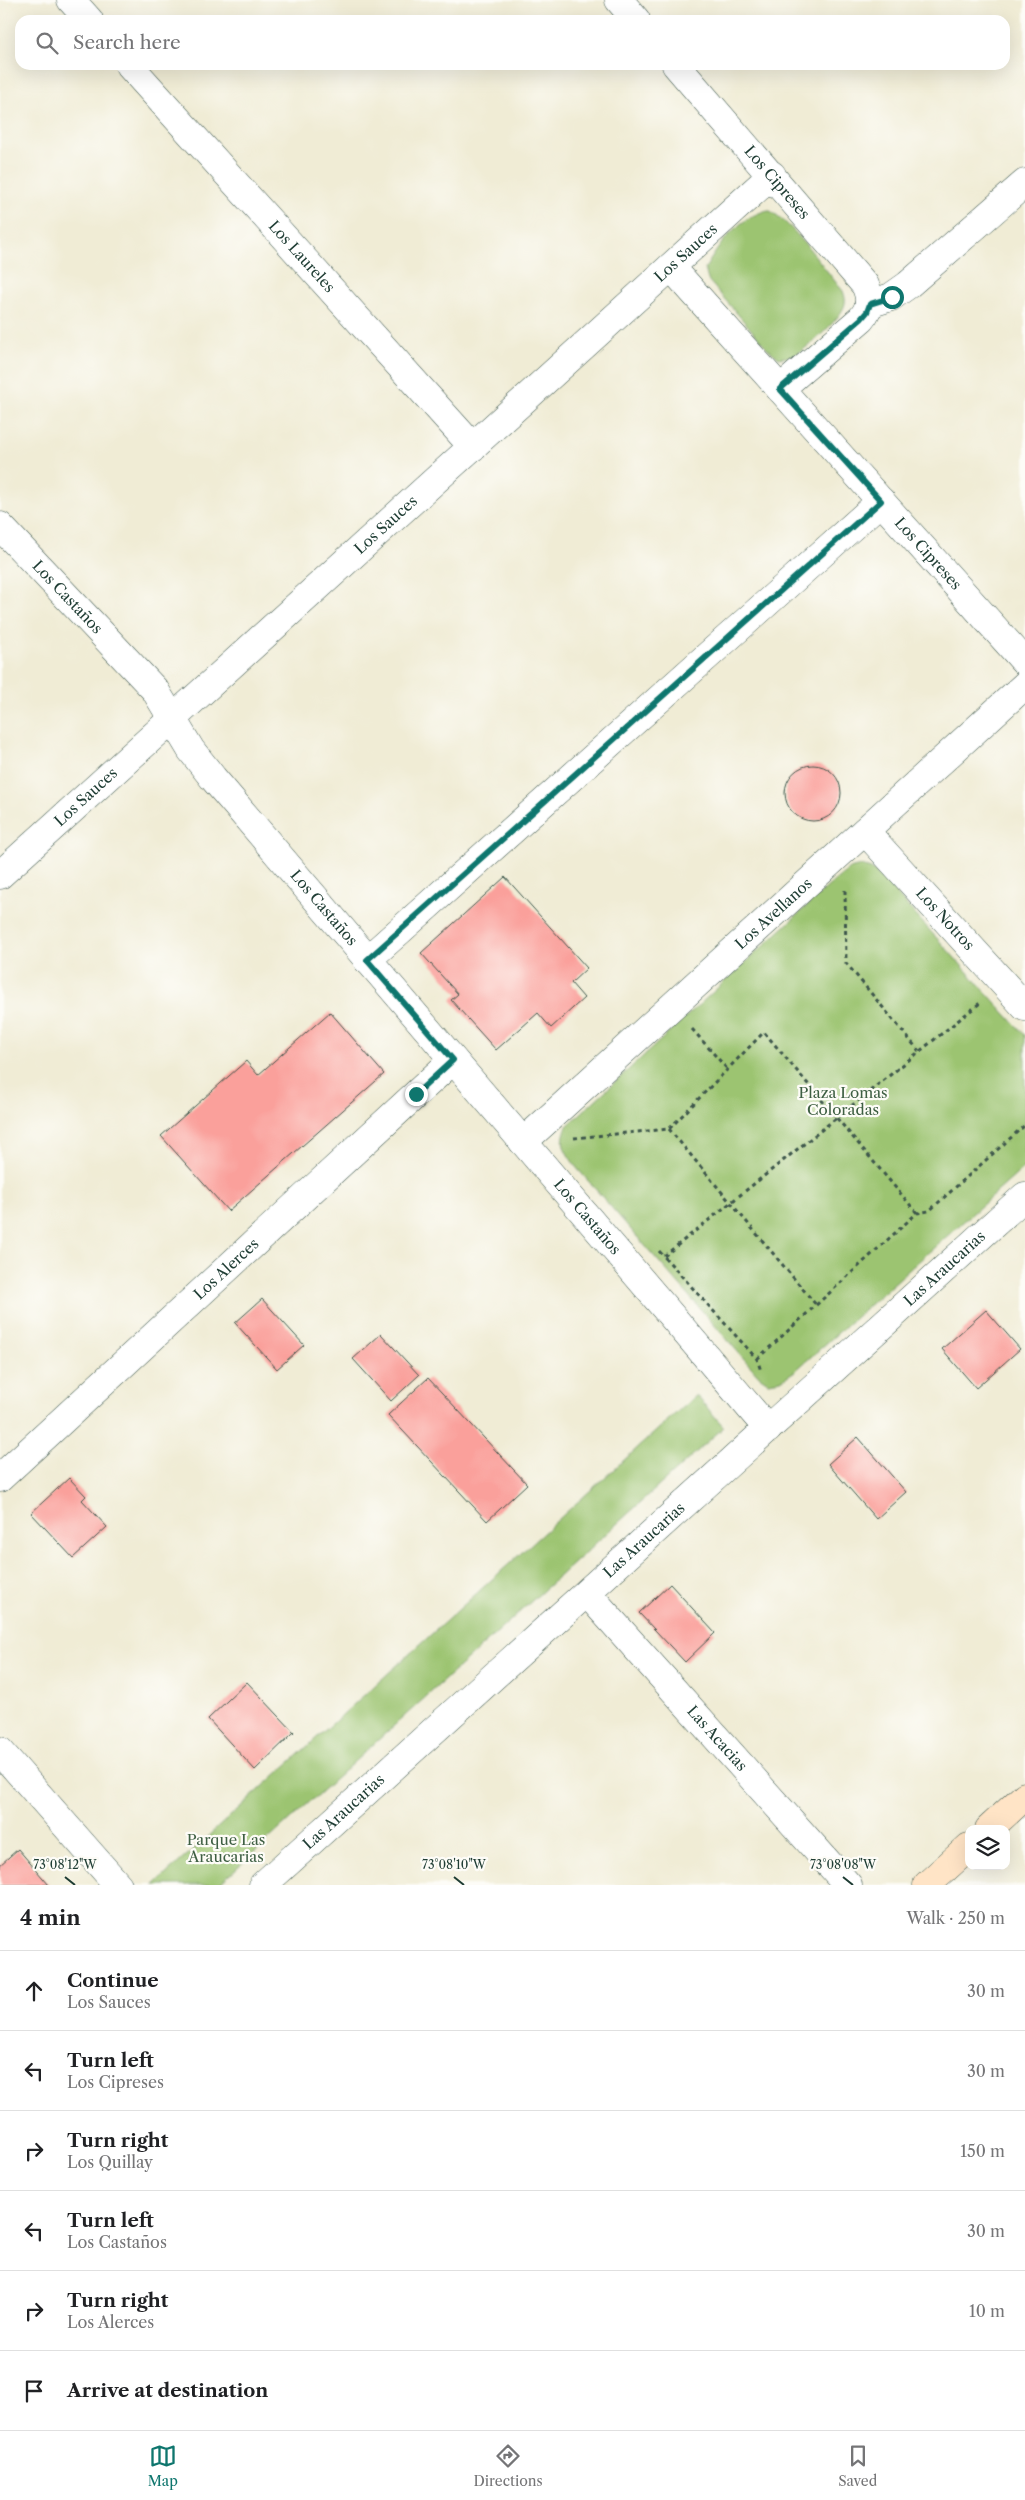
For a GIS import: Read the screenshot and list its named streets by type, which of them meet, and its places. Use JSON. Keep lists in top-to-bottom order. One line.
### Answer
{"streets":{"street":["Los Cipreses","Los Sauces","Los Laureles","Los Castaños","Los Avellanos","Los Notros","Los Alerces","Las Araucarias","Las Acacias"]},"crossings":[["Los Cipreses","Los Sauces"],["Los Sauces","Los Laureles"],["Los Sauces","Los Castaños"],["Los Castaños","Los Avellanos"],["Los Castaños","Los Alerces"],["Los Castaños","Las Araucarias"],["Los Avellanos","Los Notros"],["Las Araucarias","Las Acacias"]],"parks":["Plaza Lomas Coloradas","Parque Las Araucarias"],"page":{"search":"Search here","heading":["4 min","Walk · 250 m"],"list":[["Continue","Los Sauces","30 m"],["Turn left","Los Cipreses","30 m"],["Turn right","Los Quillay","150 m"],["Turn left","Los Castaños","30 m"],["Turn right","Los Alerces","10 m"],"Arrive at destination"],"nav":["Map","Directions","Saved"]},"coordinates":["73°08'12\"W","73°08'10\"W","73°08'08\"W"]}
